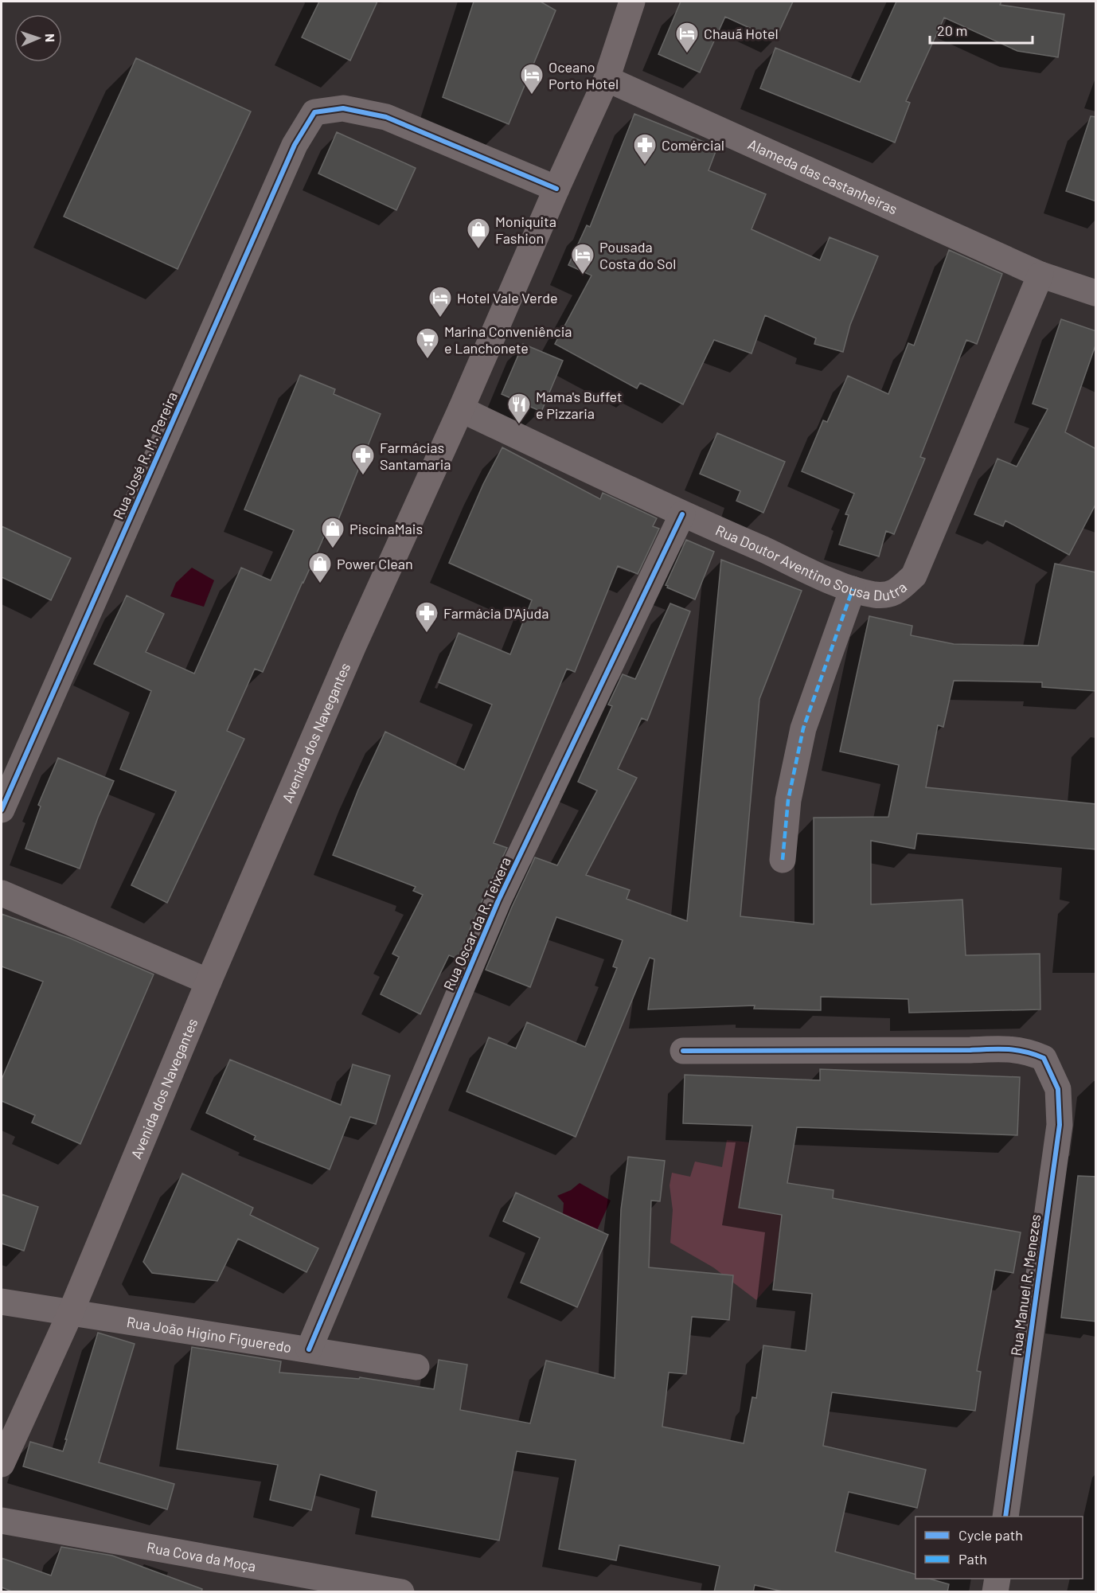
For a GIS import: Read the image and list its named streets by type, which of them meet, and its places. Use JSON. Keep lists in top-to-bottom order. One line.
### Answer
{"streets":{"main road":["Avenida dos Navegantes"],"street":["Alameda das castanheiras","Rua José R. M. Pereira","Rua Doutor Aventino Sousa Dutra","Rua Oscar da R. Teixera","Rua Manuel R. Menezes","Rua João Higino Figueredo","Rua Cova da Moça"]},"crossings":[["Alameda das castanheiras","Rua Doutor Aventino Sousa Dutra"],["Alameda das castanheiras","Avenida dos Navegantes"],["Rua José R. M. Pereira","Avenida dos Navegantes"],["Rua Doutor Aventino Sousa Dutra","Avenida dos Navegantes"],["Rua Doutor Aventino Sousa Dutra","Rua Oscar da R. Teixera"],["Avenida dos Navegantes","Rua João Higino Figueredo"],["Rua Oscar da R. Teixera","Rua João Higino Figueredo"]],"places":{"hotel":["Chauã Hotel","Oceano Porto Hotel","Pousada Costa do Sol","Hotel Vale Verde"],"pharmacy":["Comércial","Farmácias Santamaria","Farmácia D'Ajuda"],"shop":["Moniquita Fashion","PiscinaMais","Power Clean"],"supermarket":["Marina Conveniência e Lanchonete"],"restaurant":["Mama's Buffet e Pizzaria"]},"legend":["Cycle path","Path"],"scale_bar":"20 m","north":"right"}
